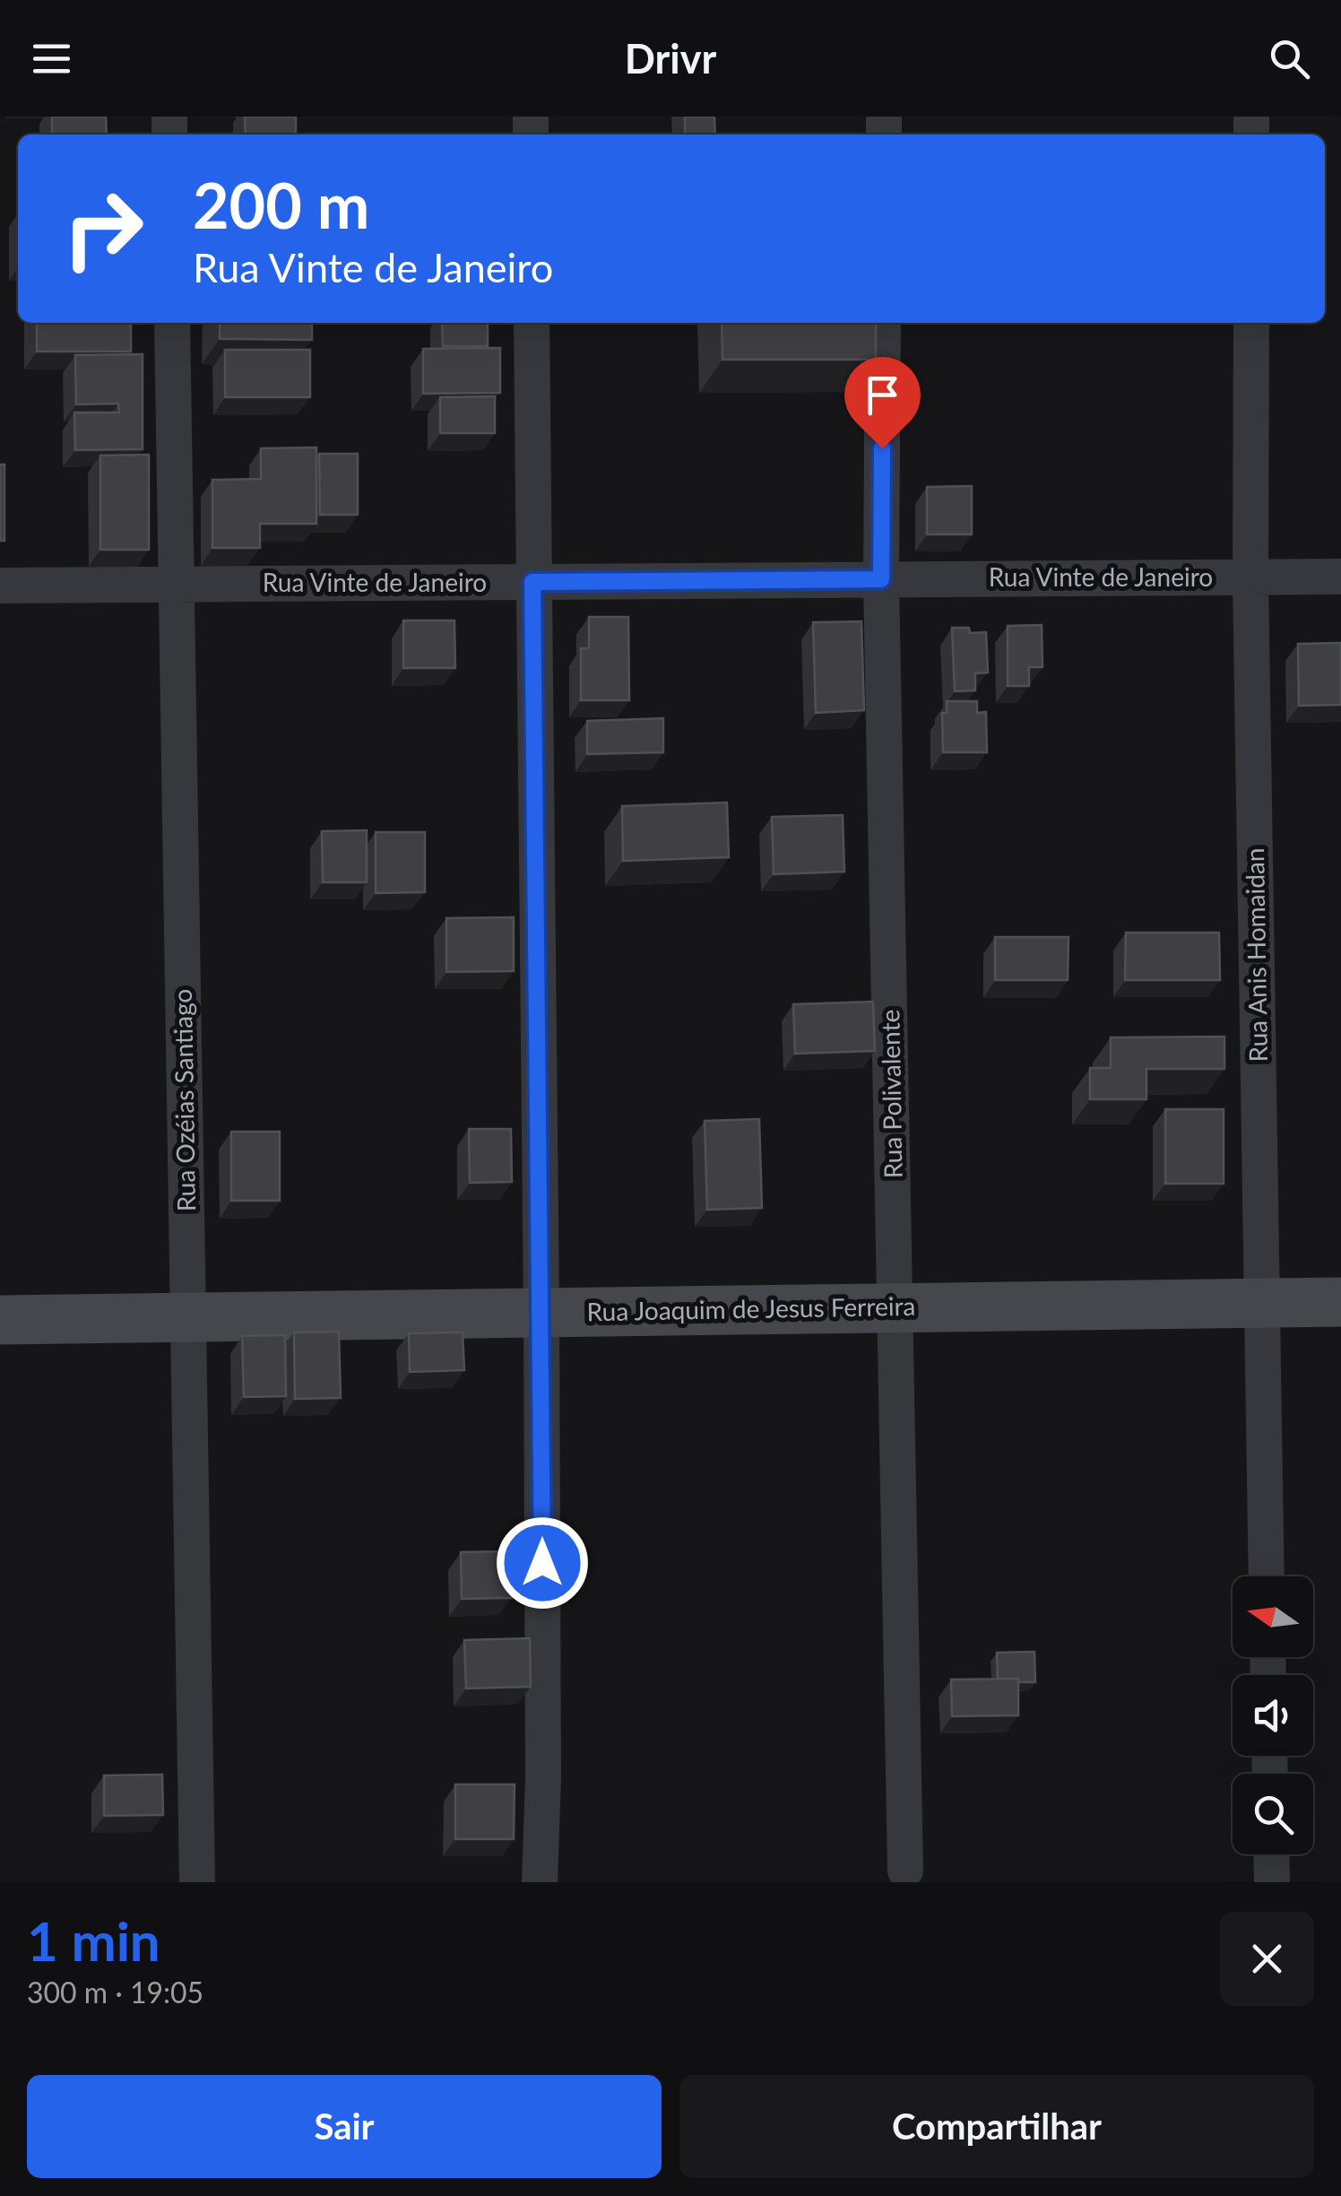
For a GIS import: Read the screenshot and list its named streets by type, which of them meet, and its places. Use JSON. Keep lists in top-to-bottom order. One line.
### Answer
{"streets":{"street":["Rua Vinte de Janeiro","Rua Anis Homaidan","Rua Polivalente","Rua Ozéias Santiago","Rua Joaquim de Jesus Ferreira"]},"crossings":[["Rua Vinte de Janeiro","Rua Anis Homaidan"],["Rua Vinte de Janeiro","Rua Polivalente"],["Rua Vinte de Janeiro","Rua Ozéias Santiago"],["Rua Anis Homaidan","Rua Joaquim de Jesus Ferreira"],["Rua Polivalente","Rua Joaquim de Jesus Ferreira"],["Rua Ozéias Santiago","Rua Joaquim de Jesus Ferreira"]],"north":"left","page":{"header":"Drivr","turn":["200 m","Rua Vinte de Janeiro"],"heading":["1 min","300 m · 19:05"],"buttons":["Sair","Compartilhar"]}}
